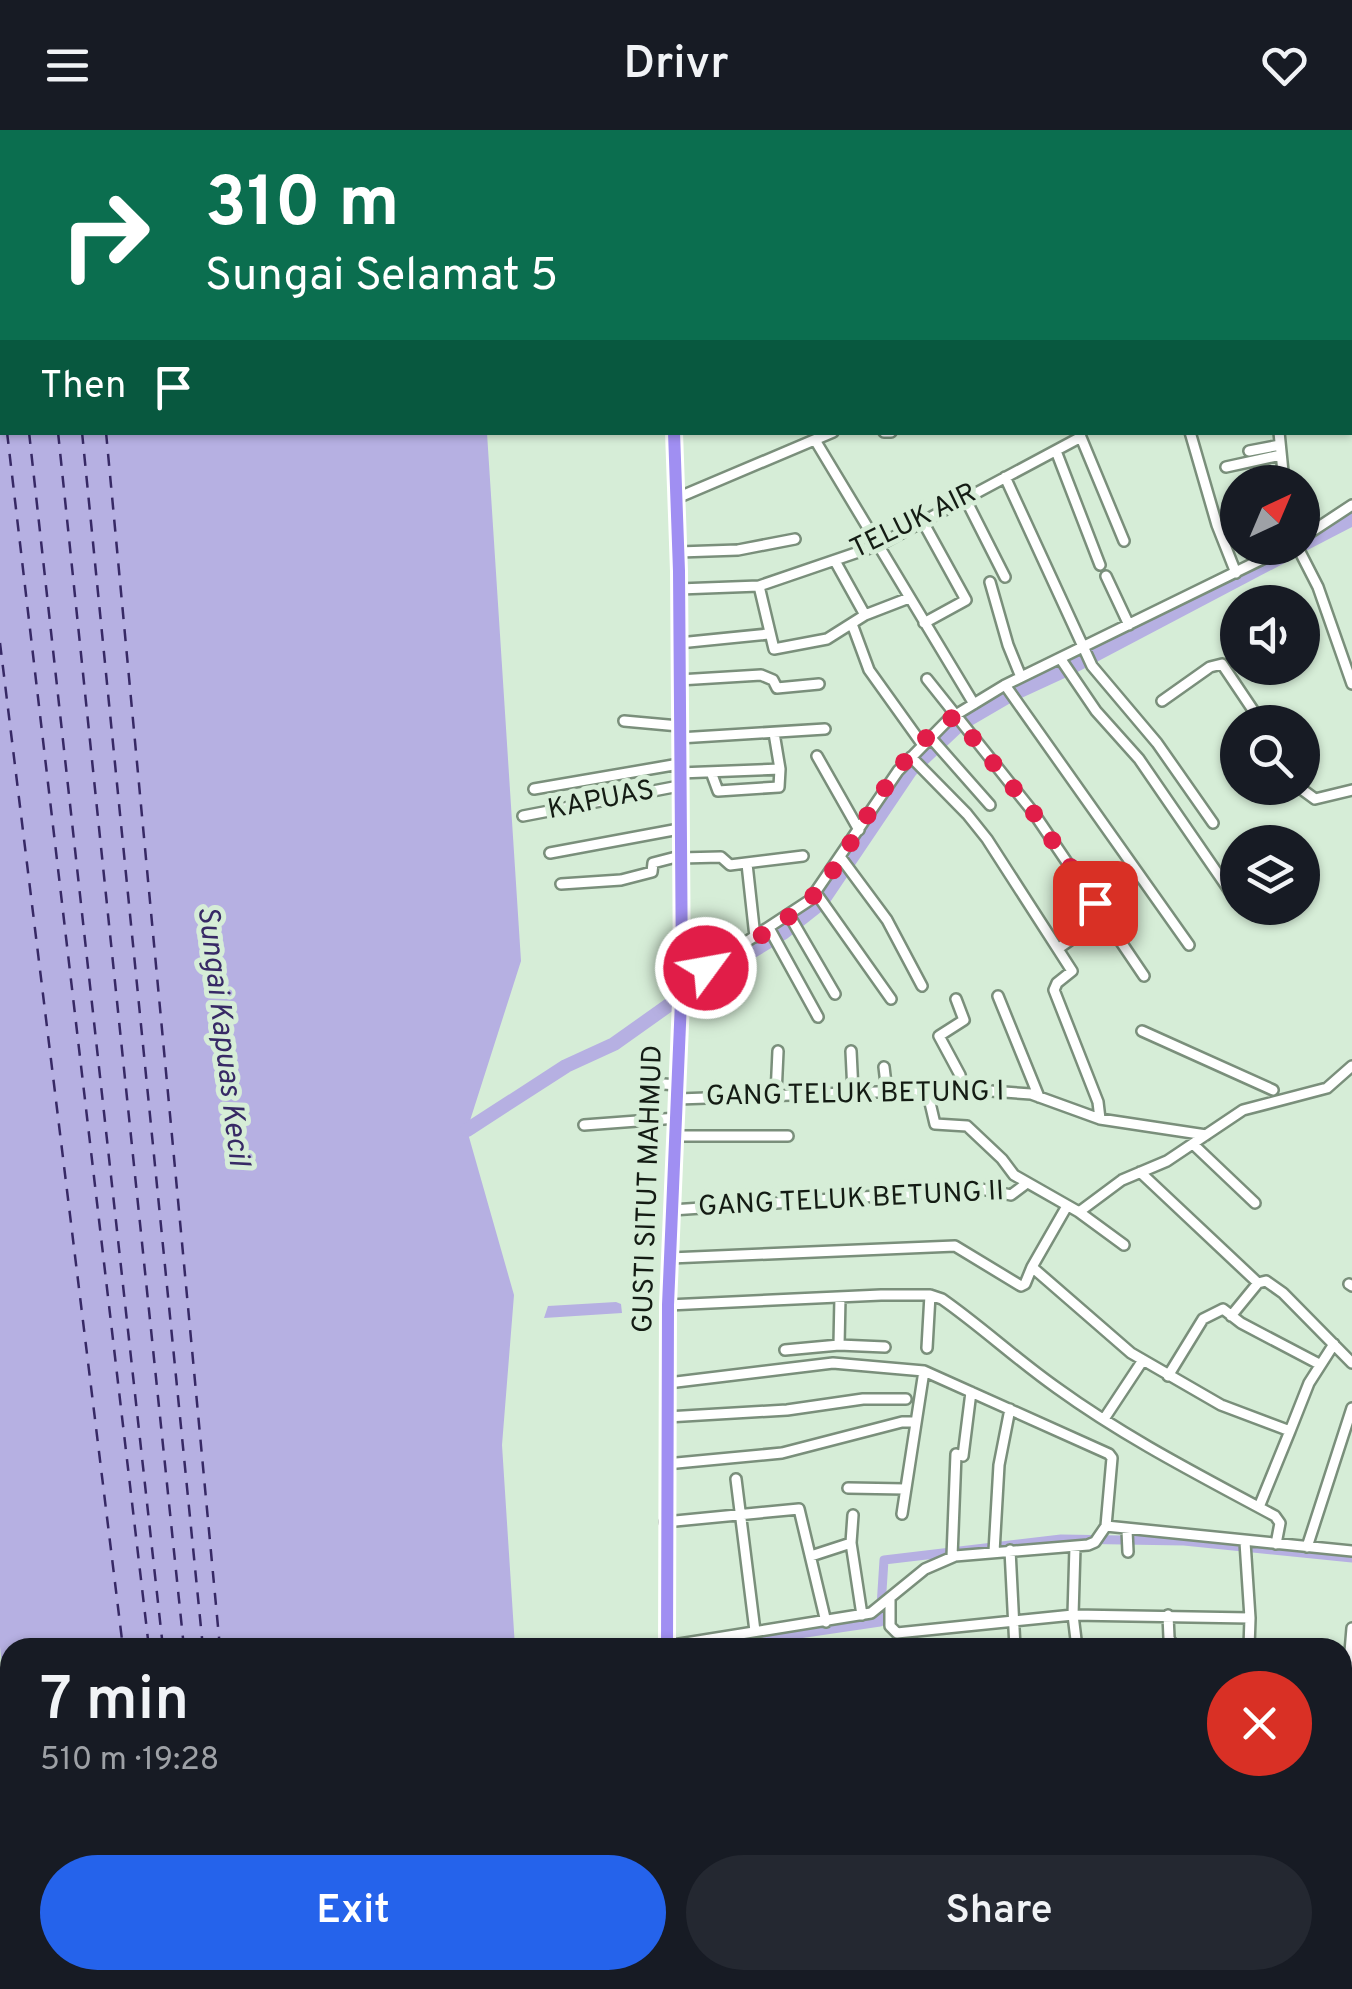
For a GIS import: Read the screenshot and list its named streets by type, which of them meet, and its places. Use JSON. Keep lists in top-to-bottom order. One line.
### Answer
{"streets":{"highway":["GUSTI SITUT MAHMUD"],"street":["TELUK AIR","KAPUAS","GANG TELUK BETUNG I","GANG TELUK BETUNG II"]},"crossings":[["TELUK AIR","GUSTI SITUT MAHMUD"],["KAPUAS","GUSTI SITUT MAHMUD"],["GANG TELUK BETUNG I","GUSTI SITUT MAHMUD"],["GUSTI SITUT MAHMUD","GANG TELUK BETUNG II"]],"water":["Sungai Kapuas Kecil"],"north":"top right","page":{"header":"Drivr","turn":["310 m","Sungai Selamat 5"],"then":"Then","heading":["7 min","510 m · 19:28"],"buttons":["Exit","Share"]}}
